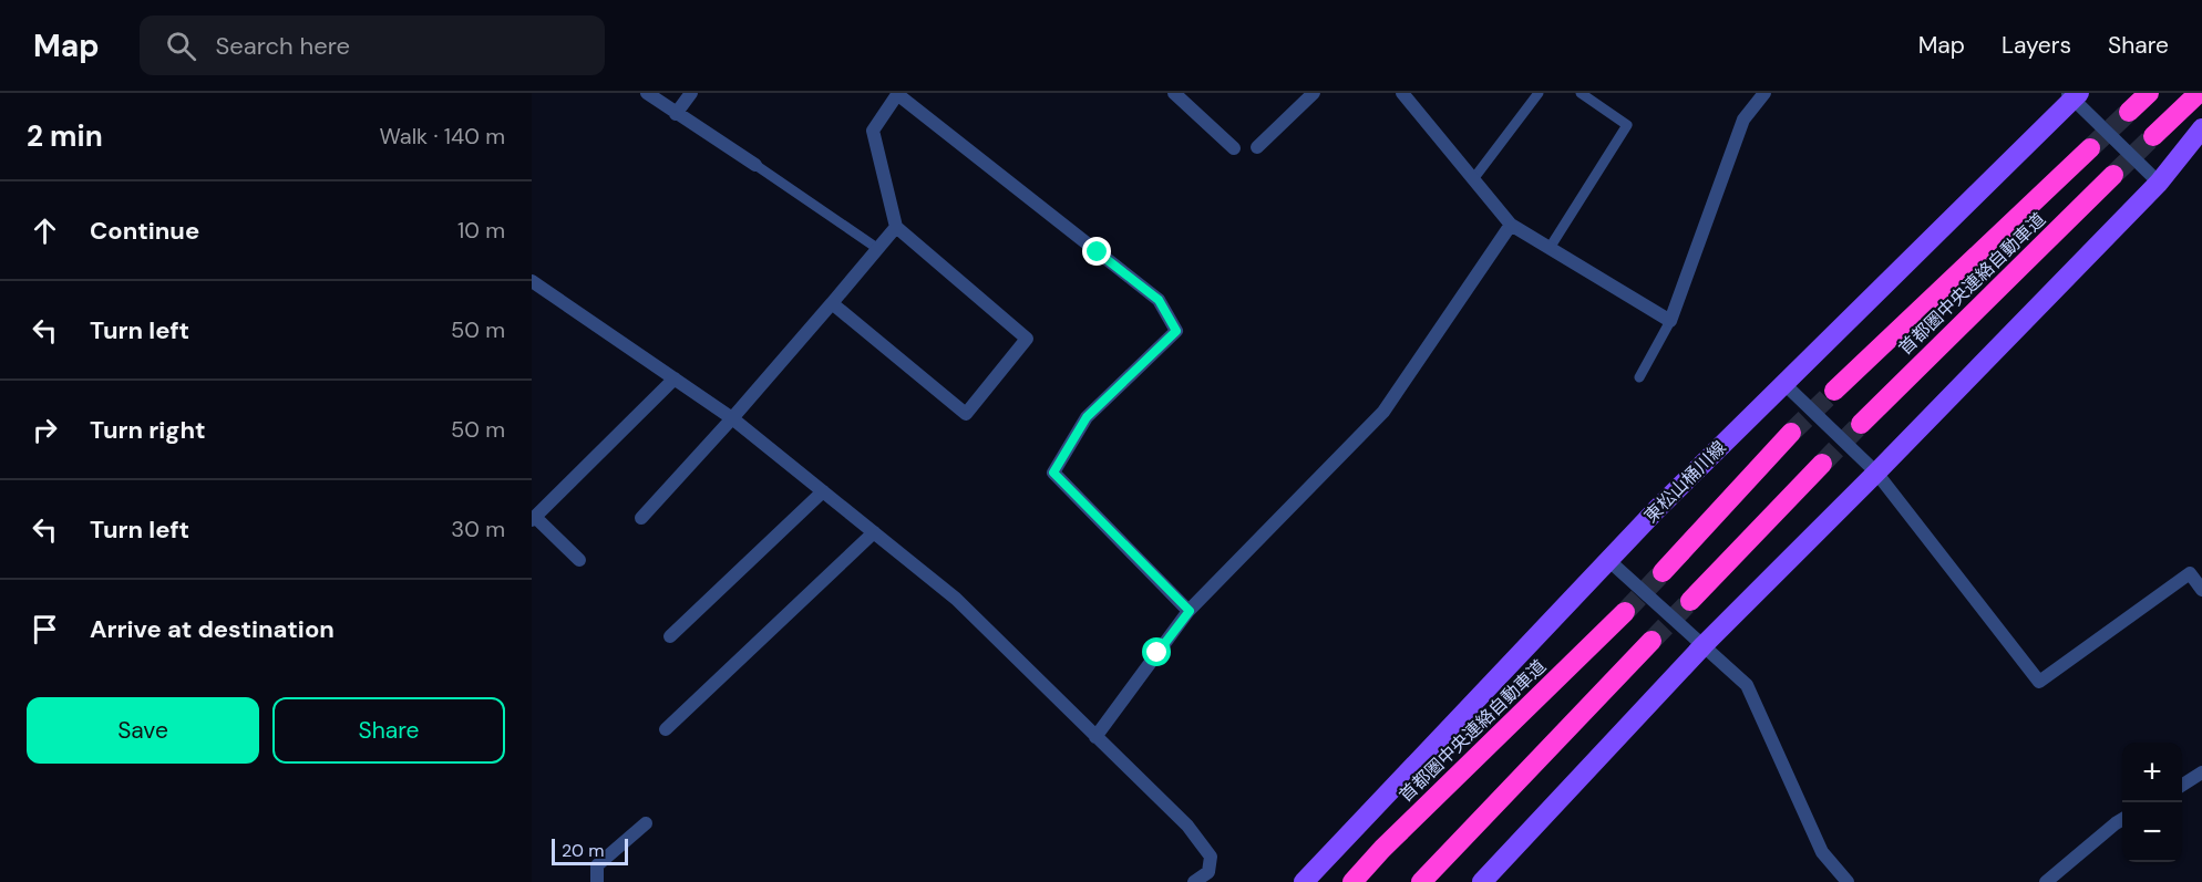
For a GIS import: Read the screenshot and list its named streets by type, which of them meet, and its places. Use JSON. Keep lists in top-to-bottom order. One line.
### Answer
{"streets":{"highway":["首都圏中央連絡自動車道"],"main road":["東松山桶川線"]},"scale_bar":"20 m","page":{"header":"Map","search":"Search here","nav":["Map","Layers","Share"],"heading":["2 min","Walk · 140 m"],"list":[["Continue","10 m"],["Turn left","50 m"],["Turn right","50 m"],["Turn left","30 m"],"Arrive at destination"],"buttons":["Save","Share"],"map_buttons":["+","−"],"scale":"20 m"}}
